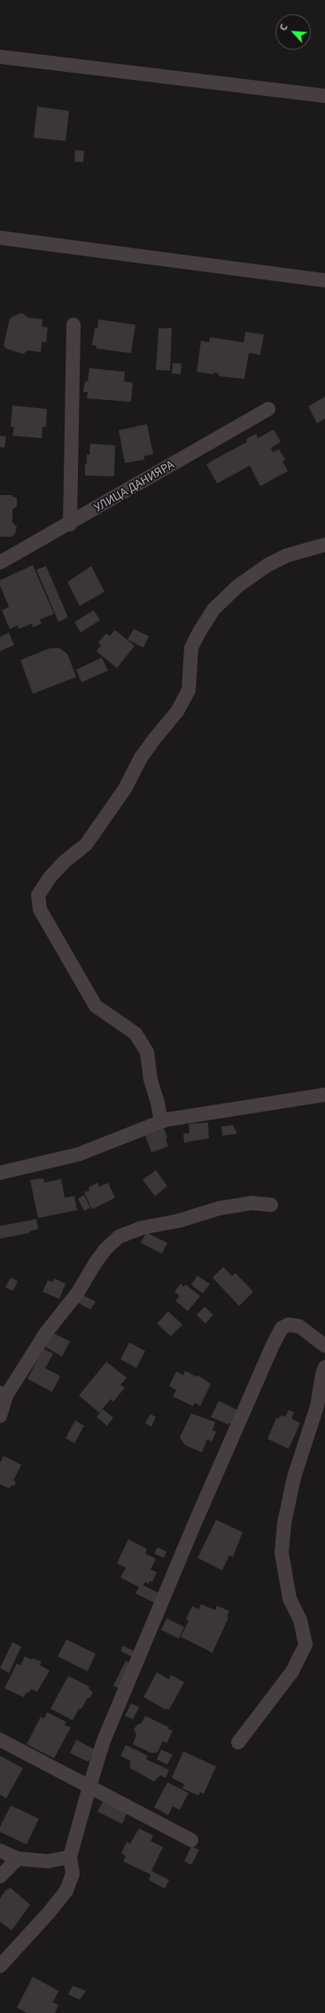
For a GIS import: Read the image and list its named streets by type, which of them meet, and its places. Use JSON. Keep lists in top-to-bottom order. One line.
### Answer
{"streets":{"street":["УЛИЦА ДАНИЯРА"]},"north":"top left"}
